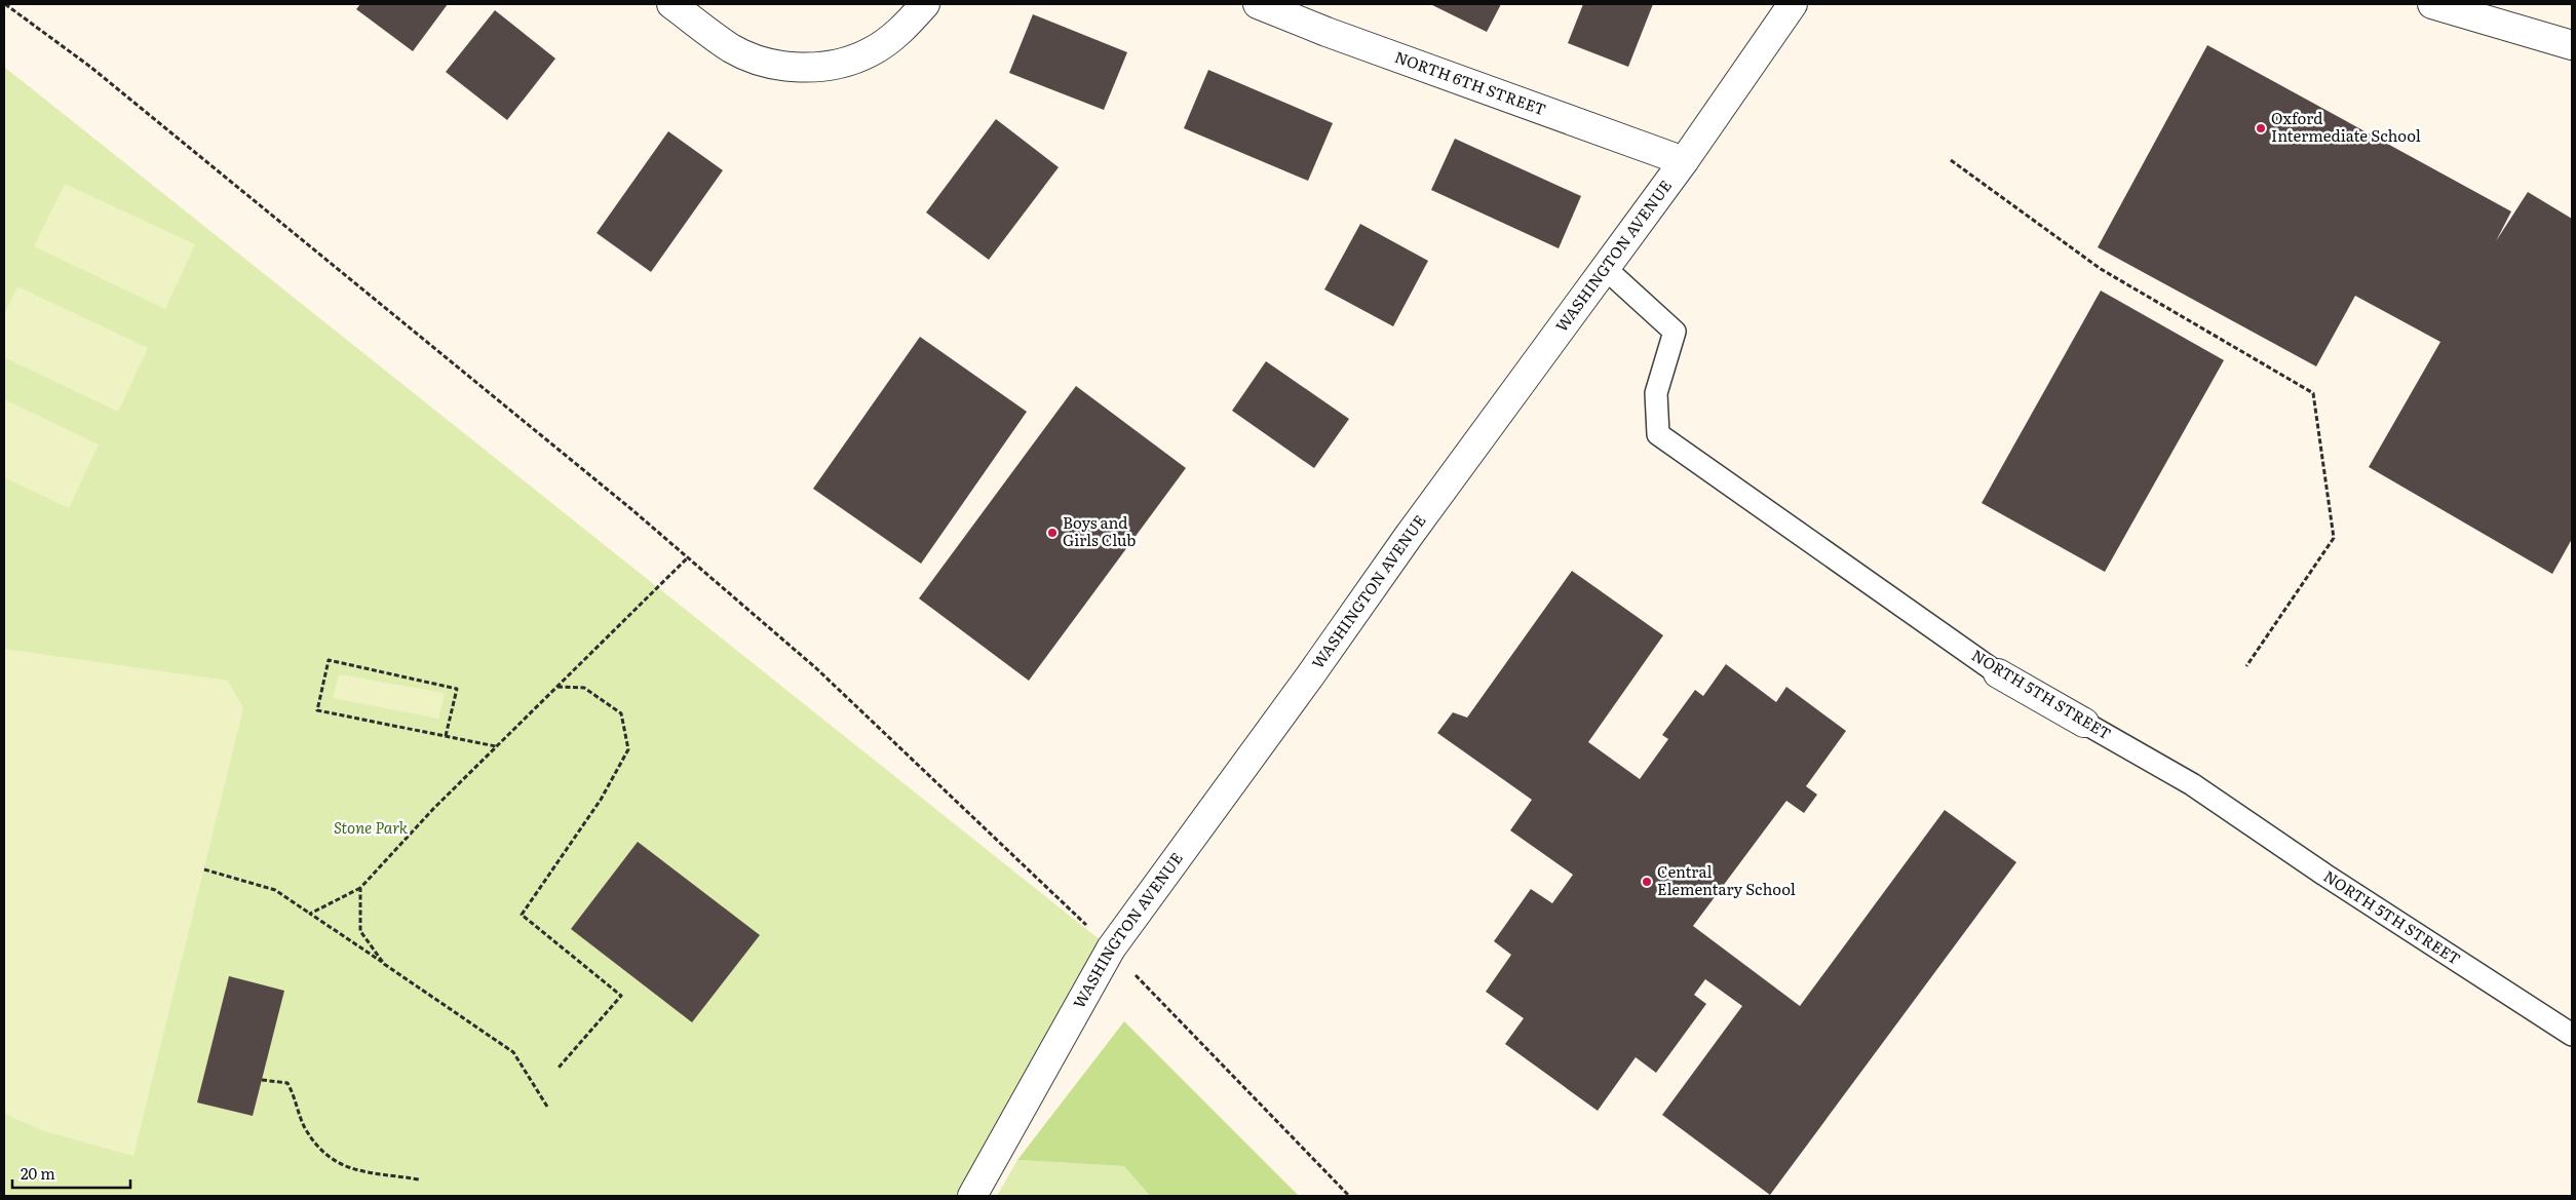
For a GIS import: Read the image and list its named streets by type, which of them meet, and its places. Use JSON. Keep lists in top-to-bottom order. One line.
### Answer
{"streets":{"street":["NORTH 6TH STREET","WASHINGTON AVENUE","NORTH 5TH STREET"]},"crossings":[["NORTH 6TH STREET","WASHINGTON AVENUE"],["WASHINGTON AVENUE","NORTH 5TH STREET"]],"parks":["Stone Park"],"places":["Oxford Intermediate School","Boys and Girls Club","Central Elementary School"],"scale_bar":"20 m"}
